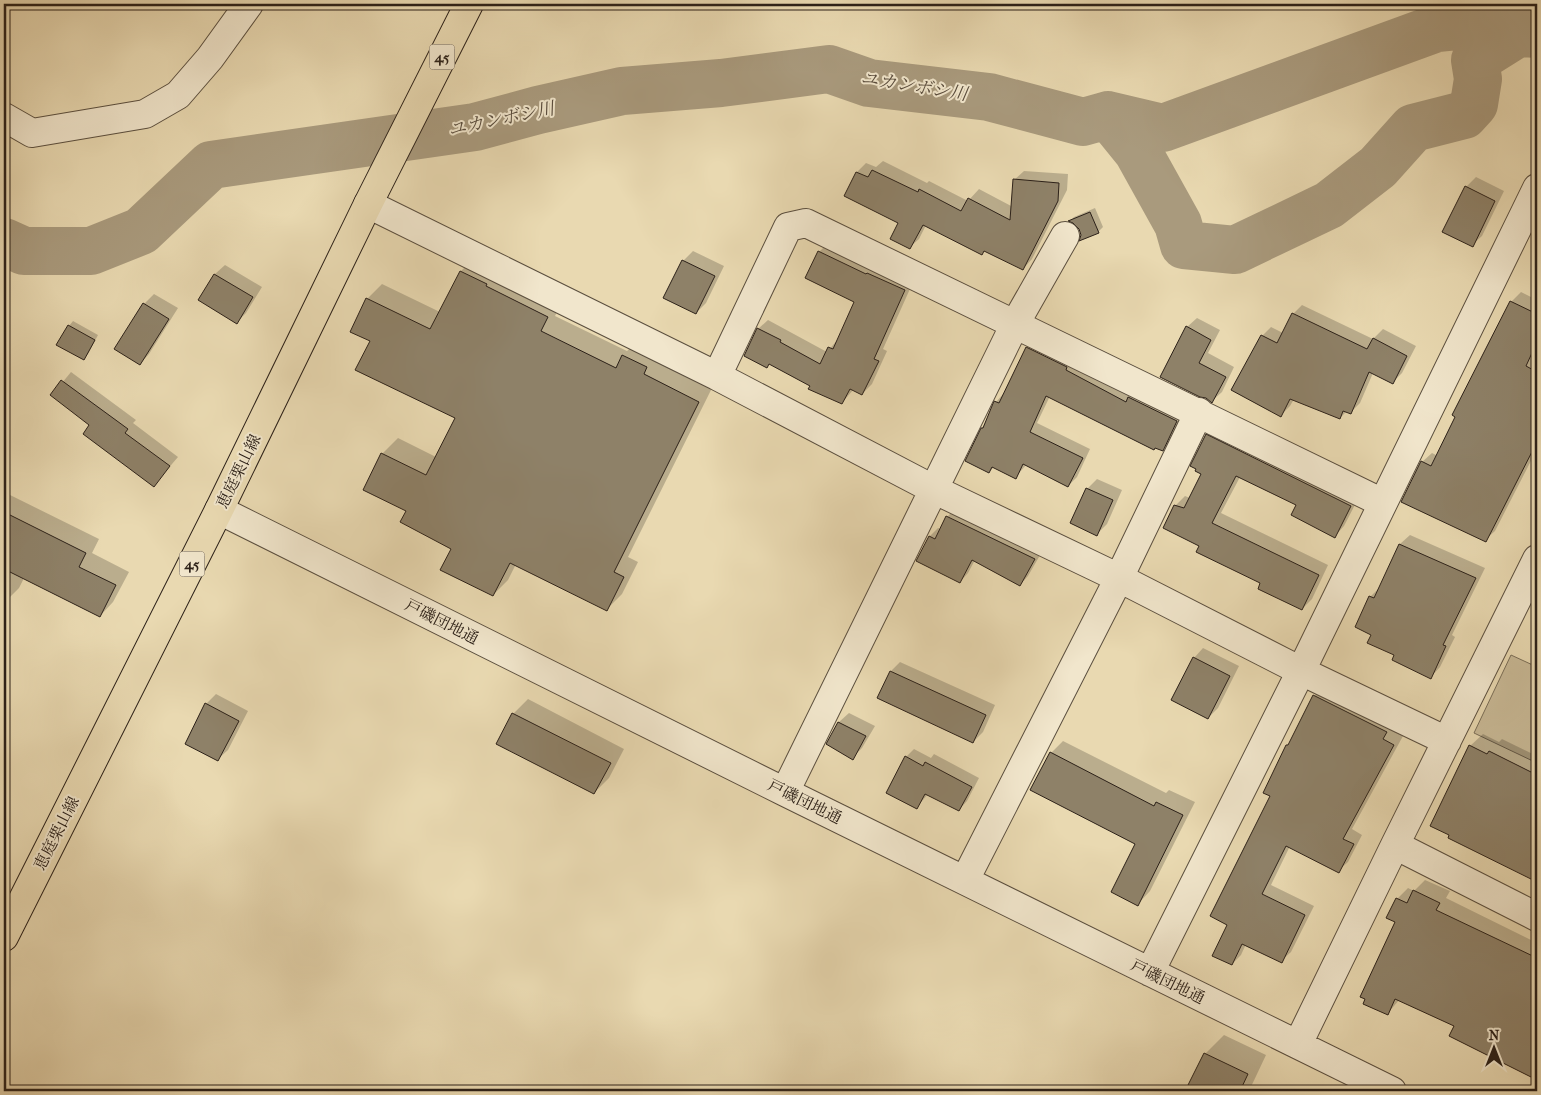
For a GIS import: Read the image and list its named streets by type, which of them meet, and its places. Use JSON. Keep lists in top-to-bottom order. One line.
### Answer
{"streets":{"main road":["45","恵庭栗山線"],"street":["戸磯団地通"]},"crossings":[["恵庭栗山線","戸磯団地通"]],"water":["ユカンボシ川"],"north":"top"}
